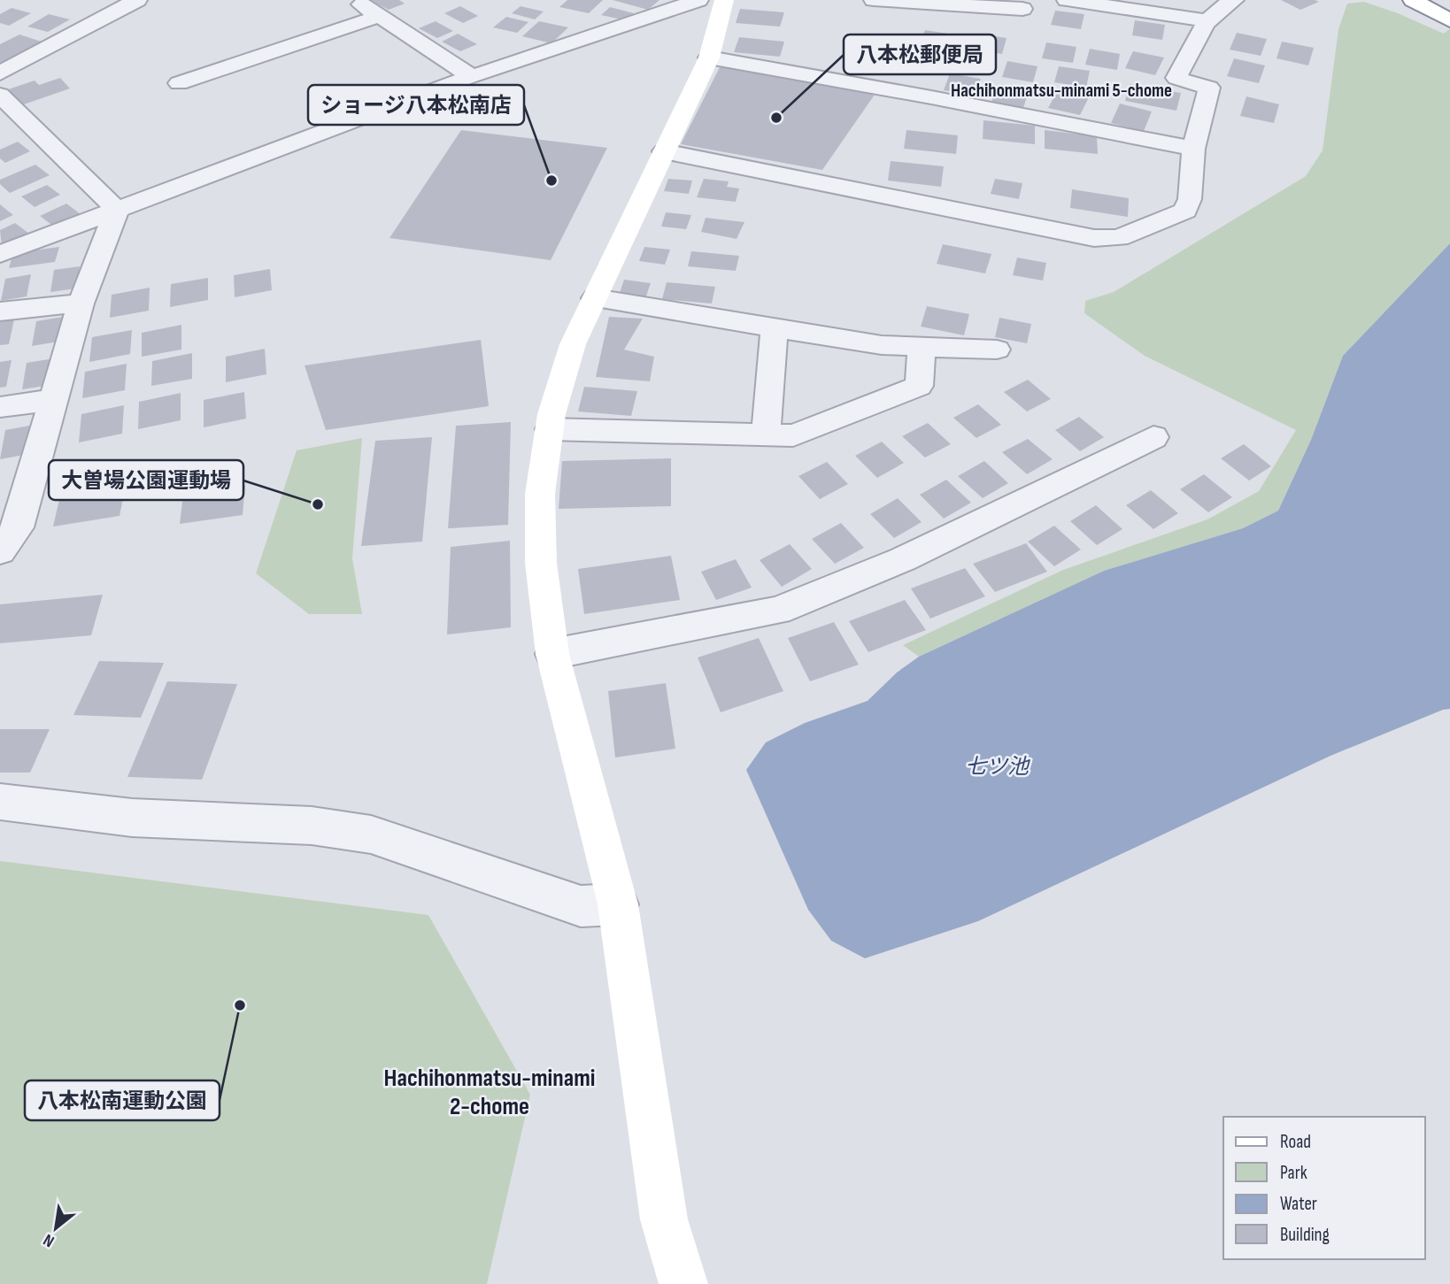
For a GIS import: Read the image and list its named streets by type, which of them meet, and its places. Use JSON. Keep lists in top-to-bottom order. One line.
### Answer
{"districts":["Hachihonmatsu-minami 5-chome","Hachihonmatsu-minami 2-chome"],"water":["七ツ池"],"places":["八本松郵便局","ショージ八本松南店","大曽場公園運動場","八本松南運動公園"],"legend":["Road","Park","Water","Building"],"north":"bottom left"}
